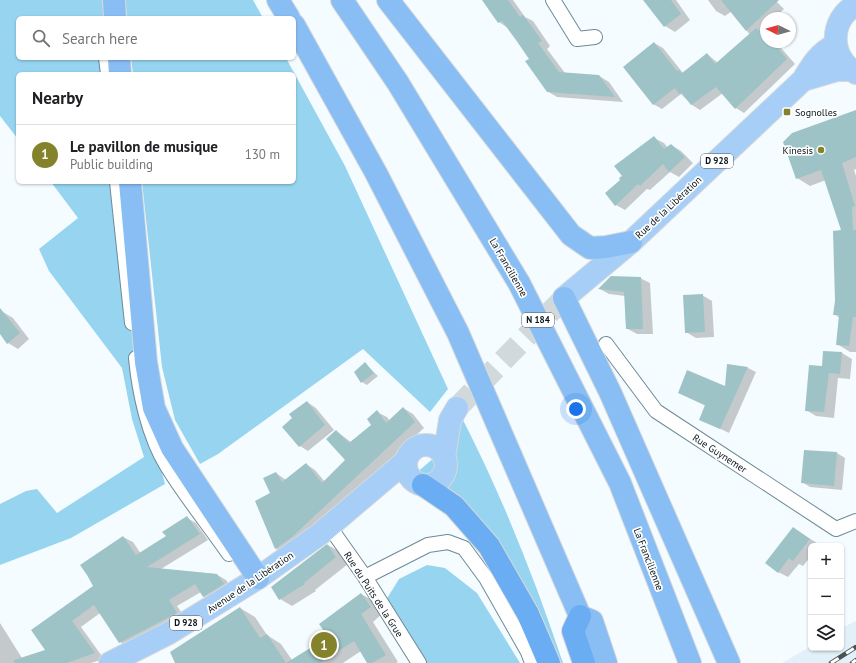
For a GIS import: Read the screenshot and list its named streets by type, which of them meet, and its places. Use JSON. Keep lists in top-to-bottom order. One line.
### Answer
{"streets":{"highway":["La Francilienne","N 184"],"main road":["D 928","Rue de la Libération","Avenue de la Libération"],"street":["Rue Guynemer","Rue du Puits de la Grue"]},"crossings":[["Avenue de la Libération","Rue du Puits de la Grue"]],"places":{"transit":["Sognolles"],"other":["Kinesis"]},"north":"left","page":{"search":"Search here","heading":"Nearby","list":[{"mark":"1","name":"Le pavillon de musique","note":"Public building","value":"130 m"}],"map_buttons":["+","−"],"pins":"1"}}
